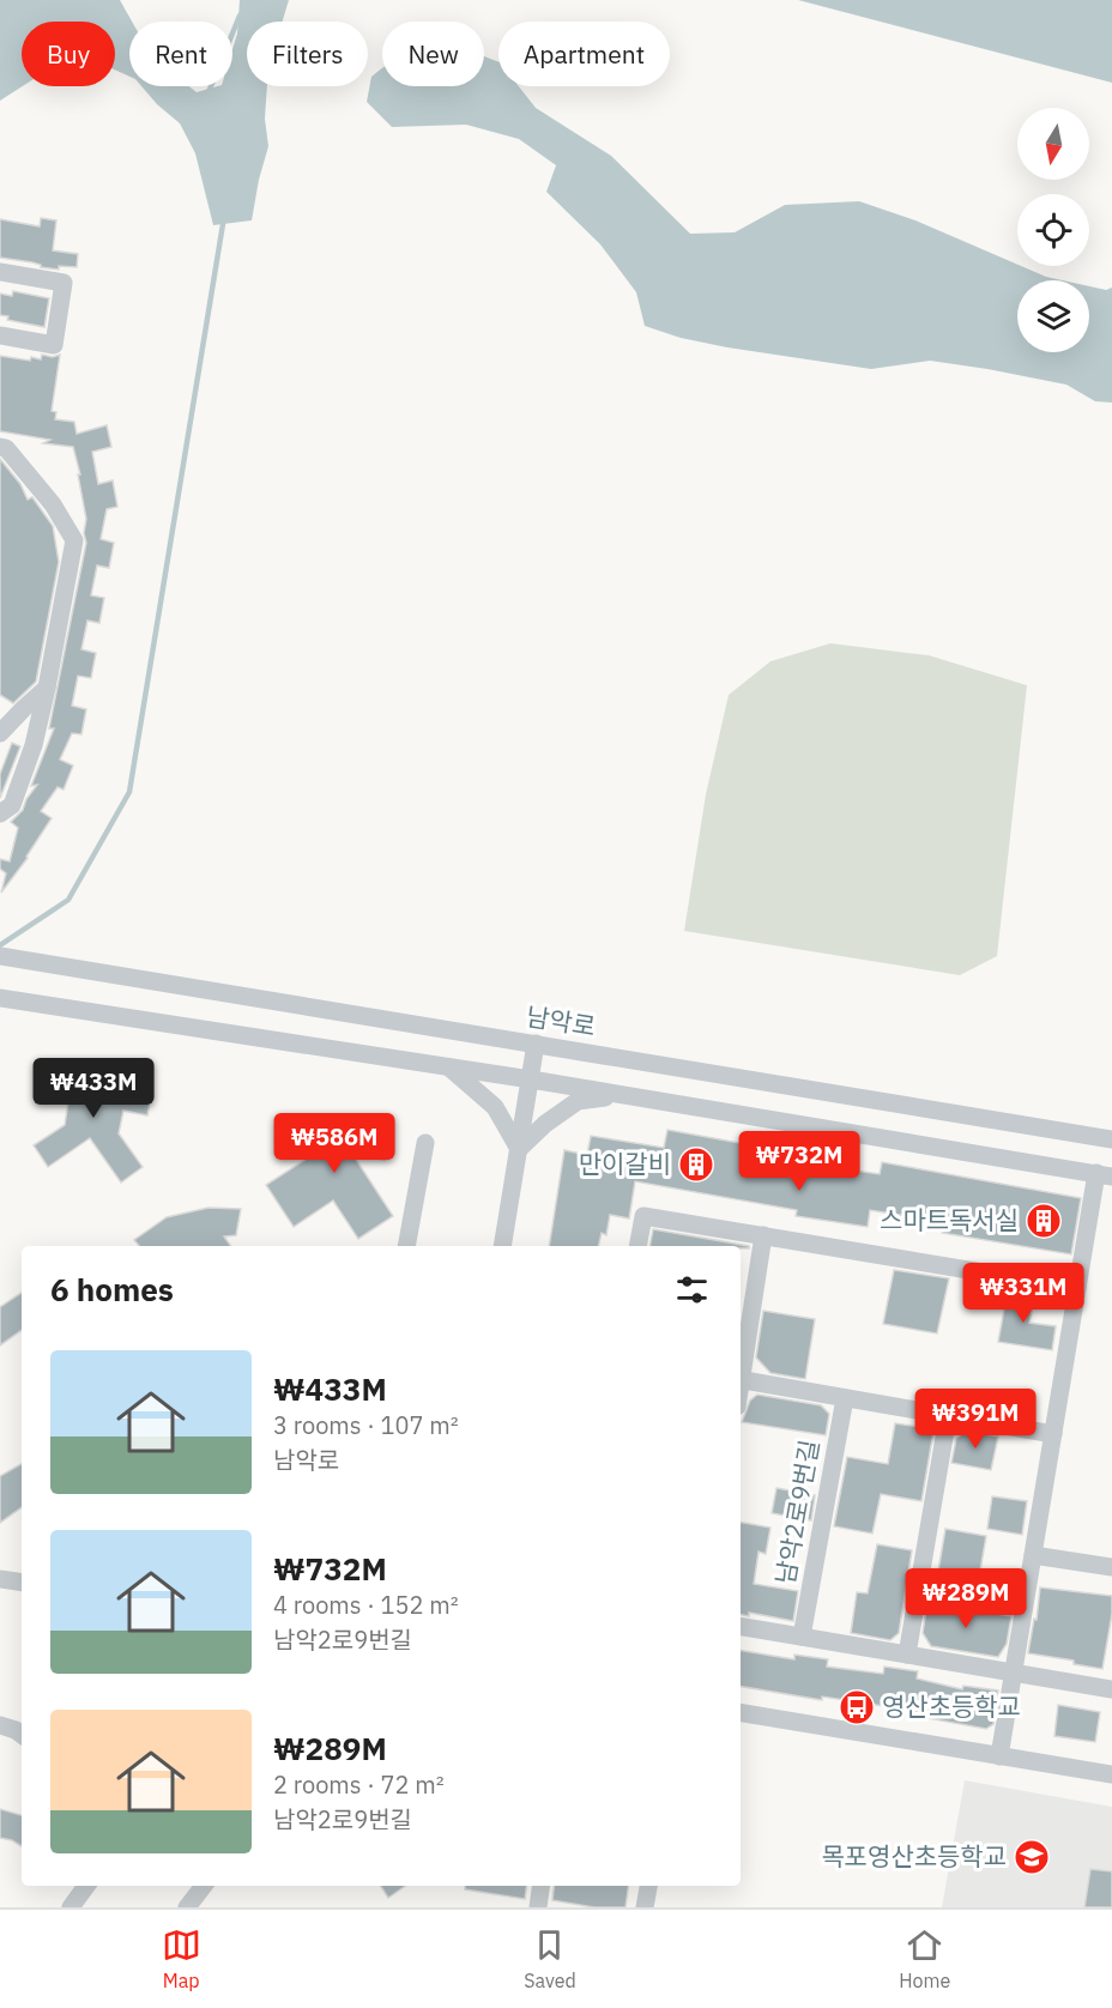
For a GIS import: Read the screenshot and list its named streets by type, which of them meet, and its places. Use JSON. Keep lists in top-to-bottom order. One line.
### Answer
{"streets":{"street":["남악로","남악2로9번길"]},"places":{"building":["만이갈비","스마트독서실"],"bus stop":["영산초등학교"],"school or university":["목포영산초등학교"]},"north":"bottom","page":{"chip":["Buy","Rent","Filters","New","Apartment"],"price":["₩433M","₩586M","₩732M","₩331M","₩391M","₩289M"],"heading":"6 homes","list":[{"name":"₩433M","note":"3 rooms · 107 m² · 남악로"},{"name":"₩732M","note":"4 rooms · 152 m² · 남악2로9번길"},{"name":"₩289M","note":"2 rooms · 72 m² · 남악2로9번길"}],"tabs":["Map","Saved","Home"]}}
